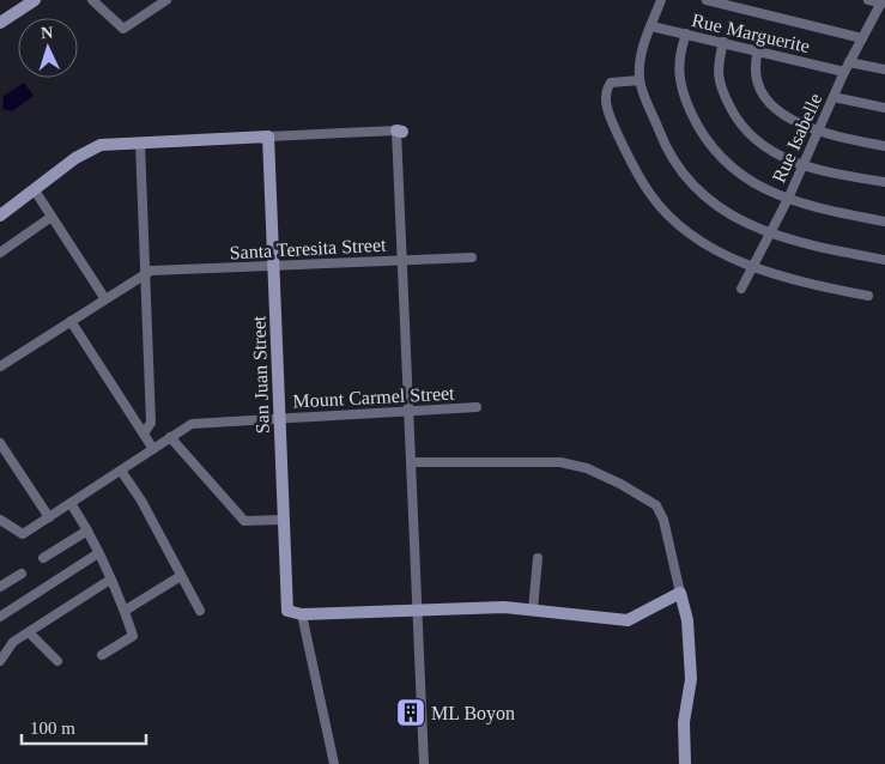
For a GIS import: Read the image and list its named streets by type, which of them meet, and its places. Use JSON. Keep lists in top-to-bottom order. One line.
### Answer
{"streets":{"street":["Rue Marguerite","Rue Isabelle","Santa Teresita Street","San Juan Street","Mount Carmel Street"]},"crossings":[["Rue Marguerite","Rue Isabelle"],["Santa Teresita Street","San Juan Street"],["San Juan Street","Mount Carmel Street"]],"places":{"building":["ML Boyon"]},"scale_bar":"100 m","north":"top"}
